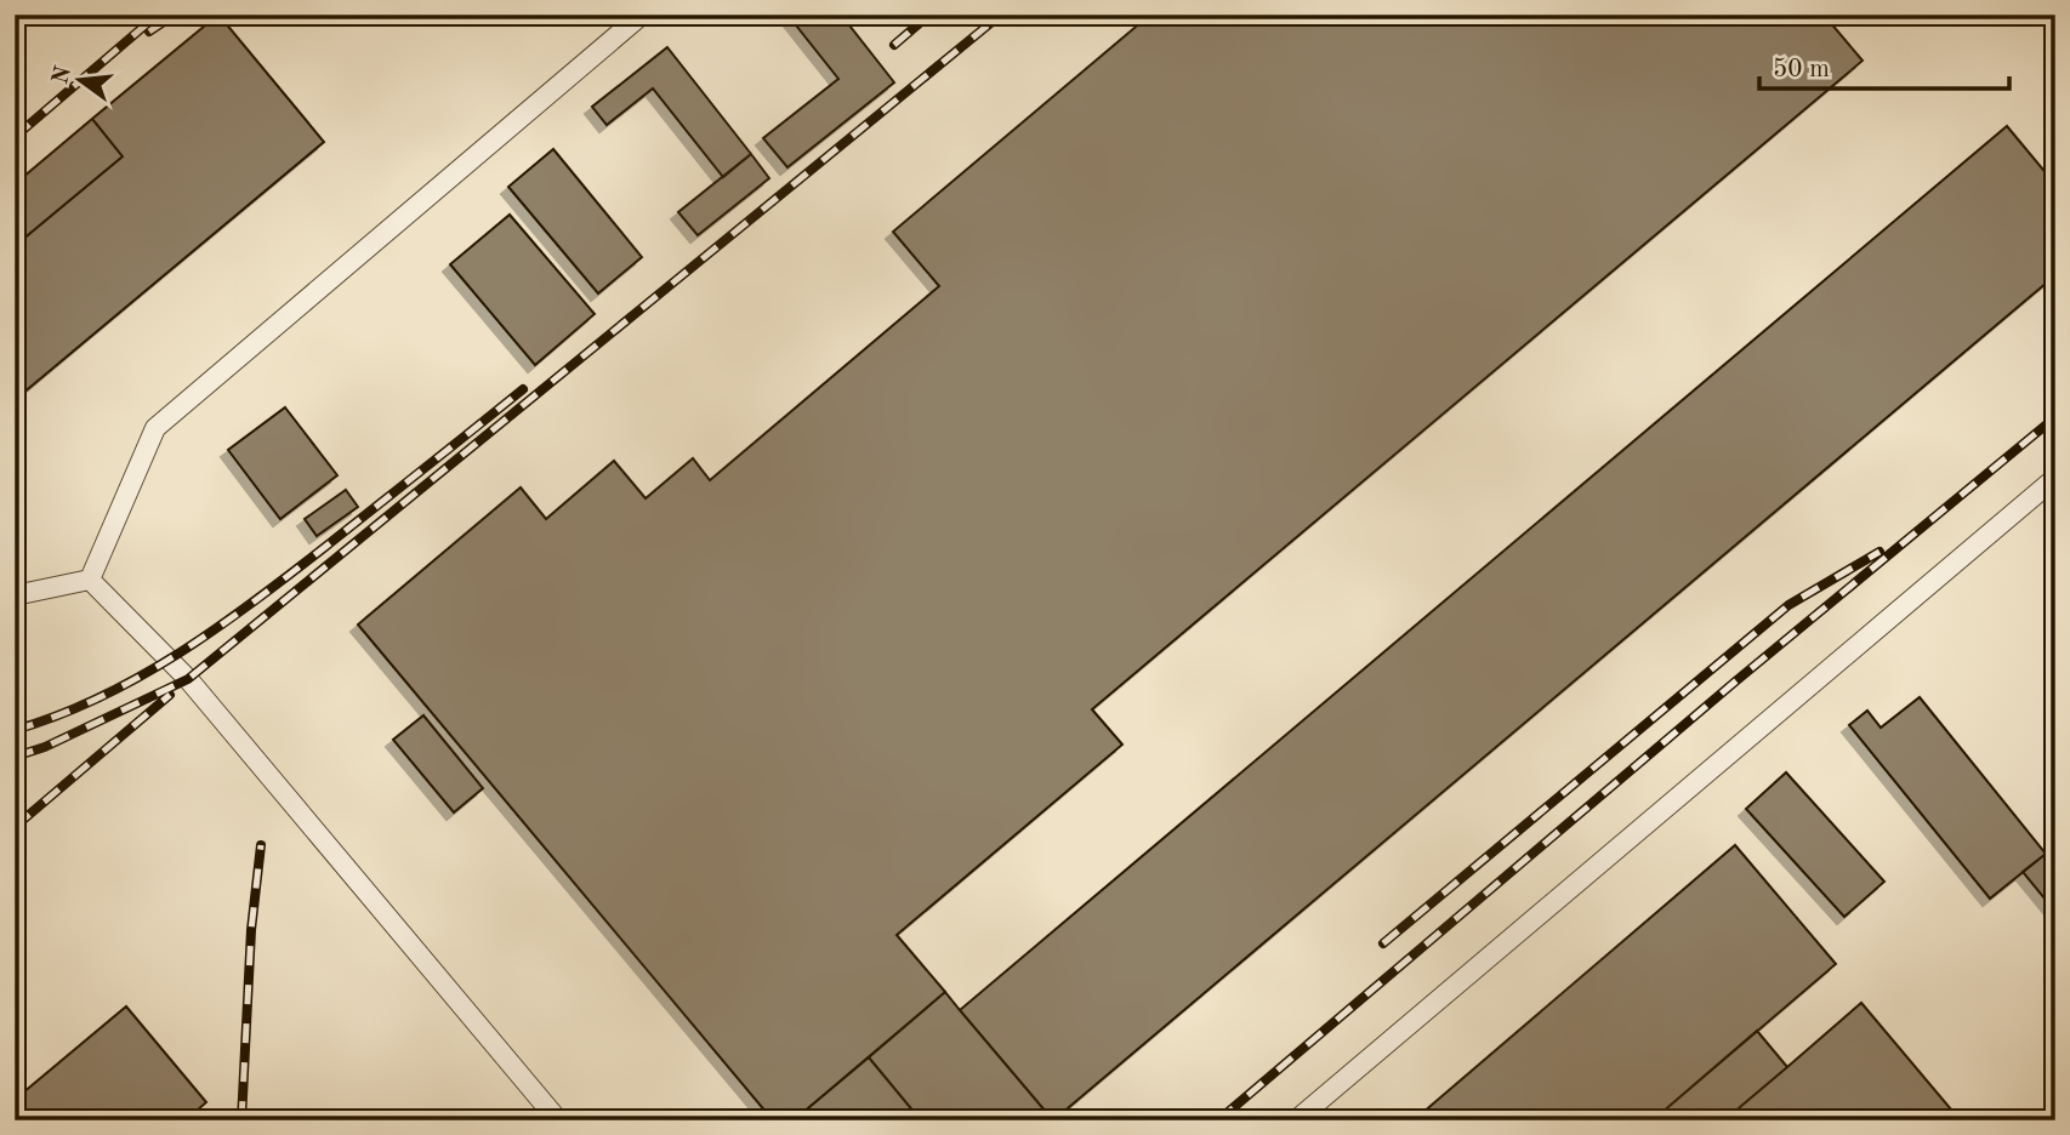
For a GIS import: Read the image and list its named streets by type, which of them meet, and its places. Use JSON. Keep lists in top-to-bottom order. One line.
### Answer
{"scale_bar":"50 m","north":"left"}
